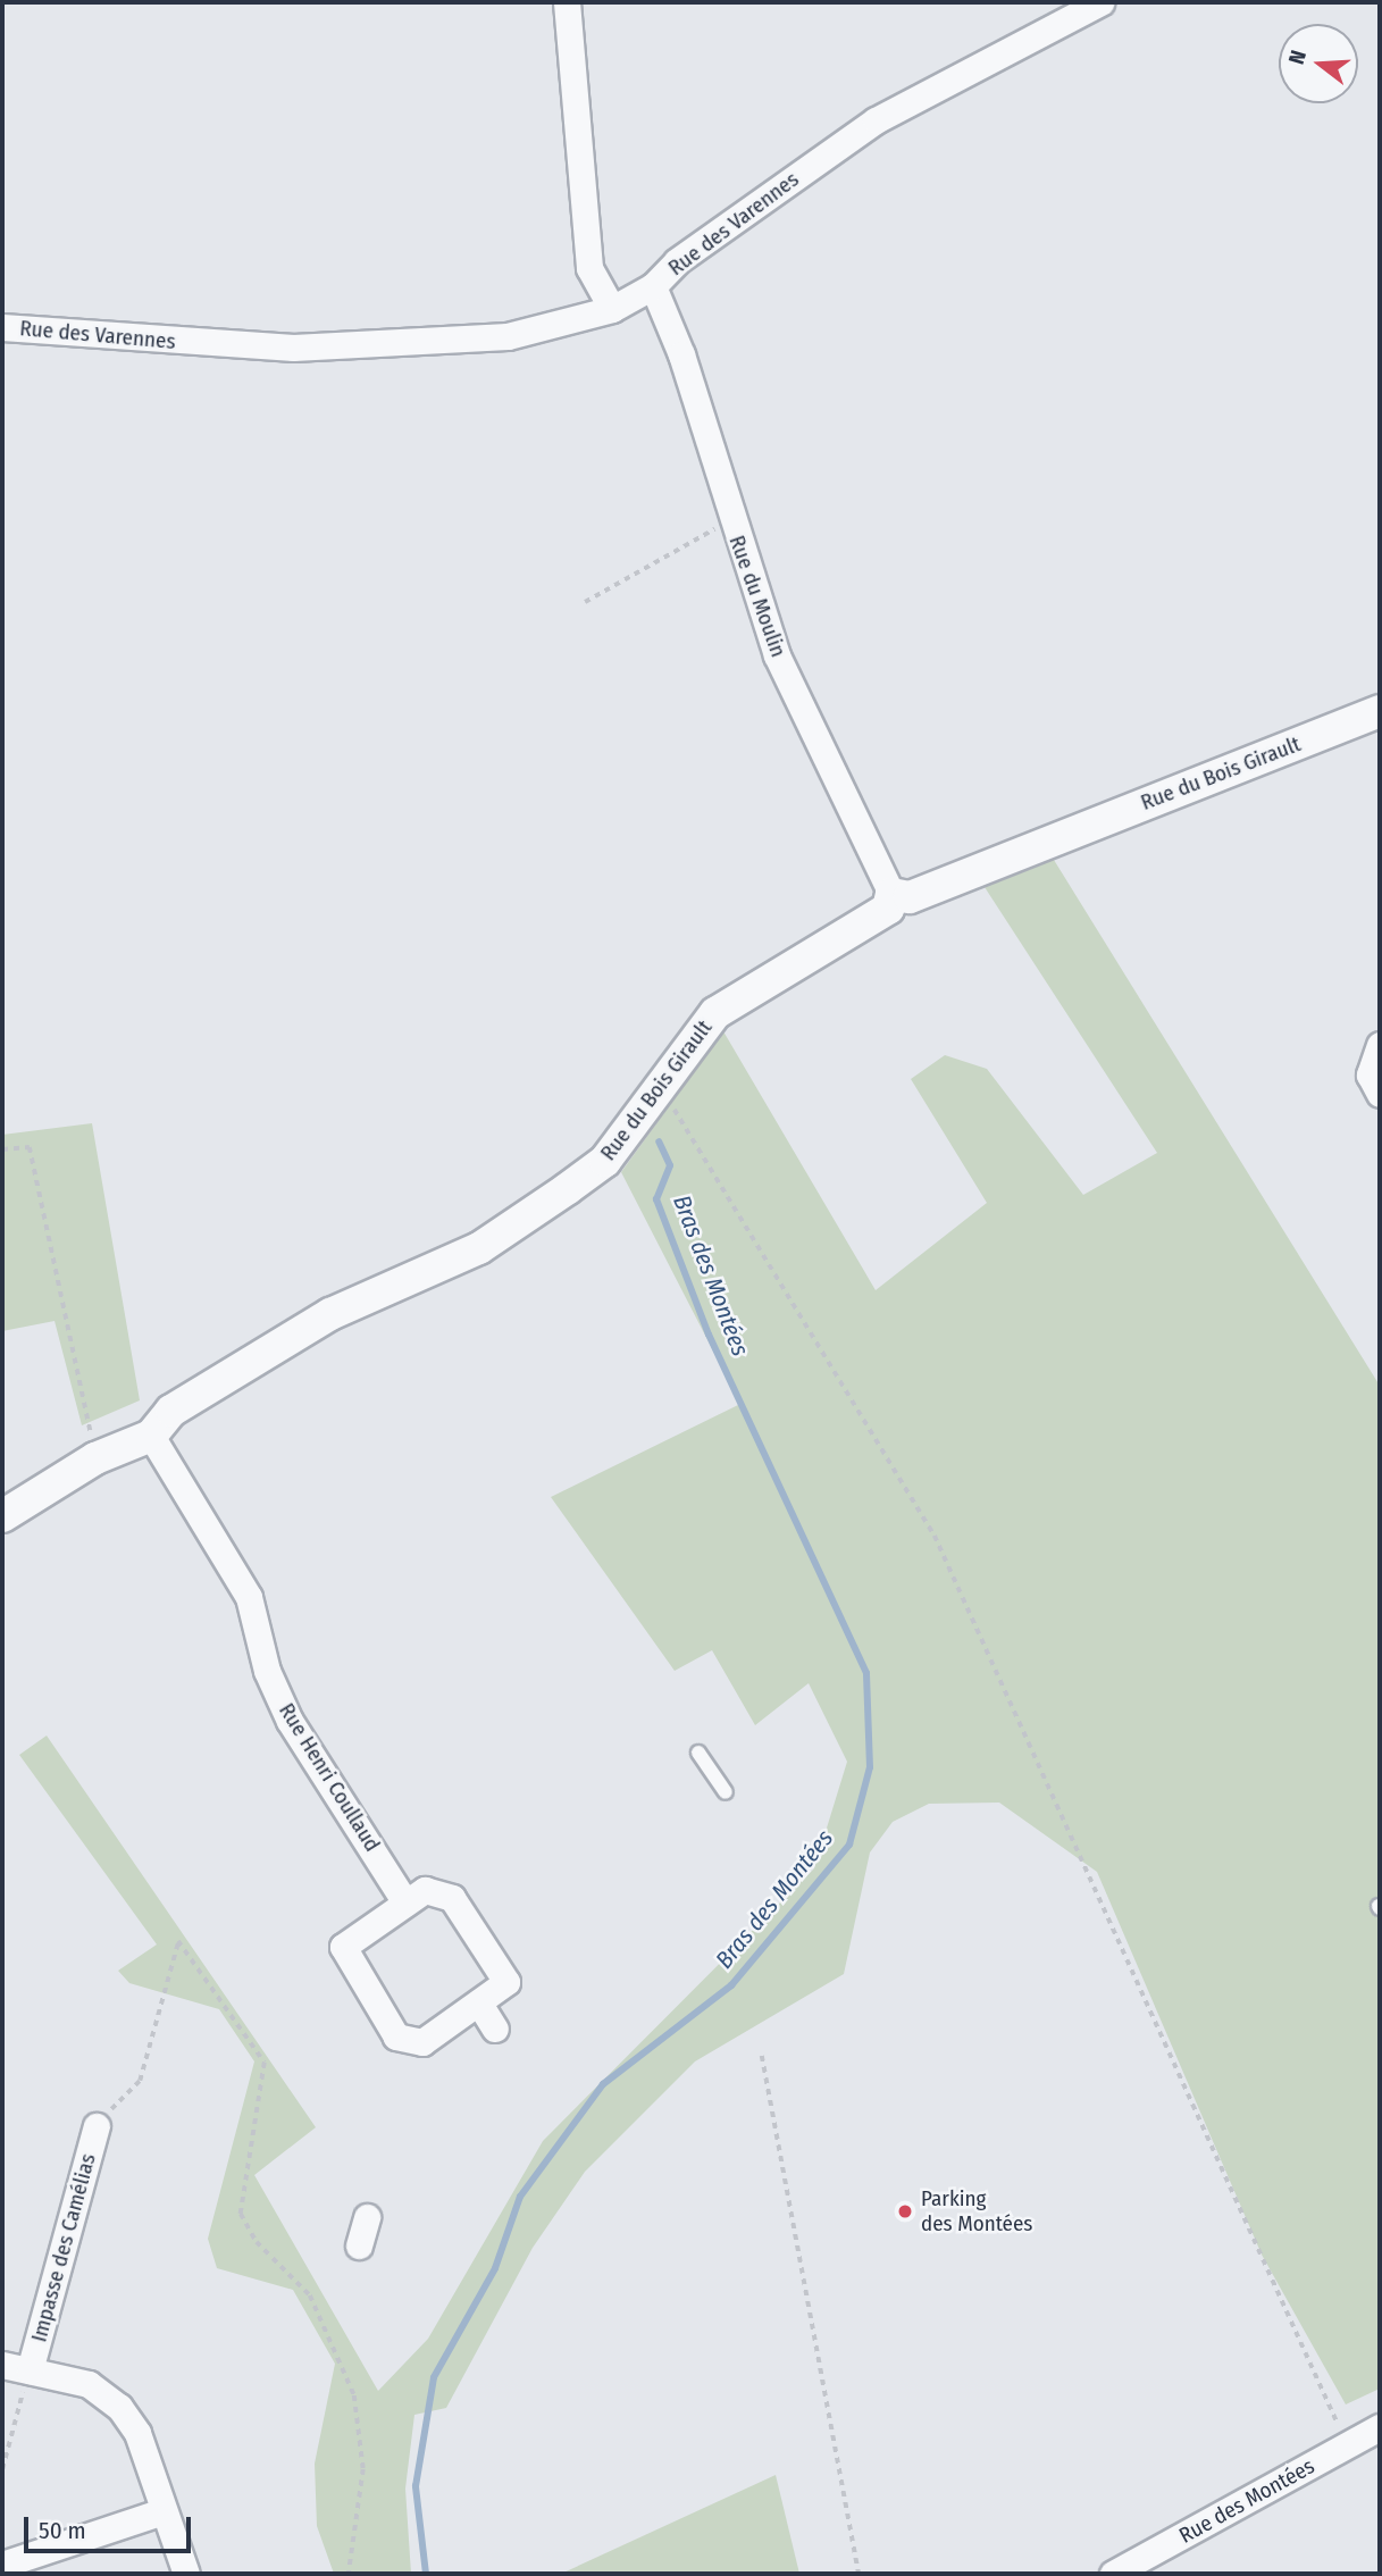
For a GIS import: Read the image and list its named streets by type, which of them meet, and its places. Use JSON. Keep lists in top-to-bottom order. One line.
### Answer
{"streets":{"street":["Rue des Varennes","Rue du Moulin","Rue du Bois Girault","Rue Henri Coullaud","Impasse des Camélias","Rue des Montées"]},"crossings":[["Rue des Varennes","Rue du Moulin"],["Rue du Moulin","Rue du Bois Girault"],["Rue du Bois Girault","Rue Henri Coullaud"]],"water":["Bras des Montées"],"places":["Parking des Montées"],"scale_bar":"50 m","north":"left"}
